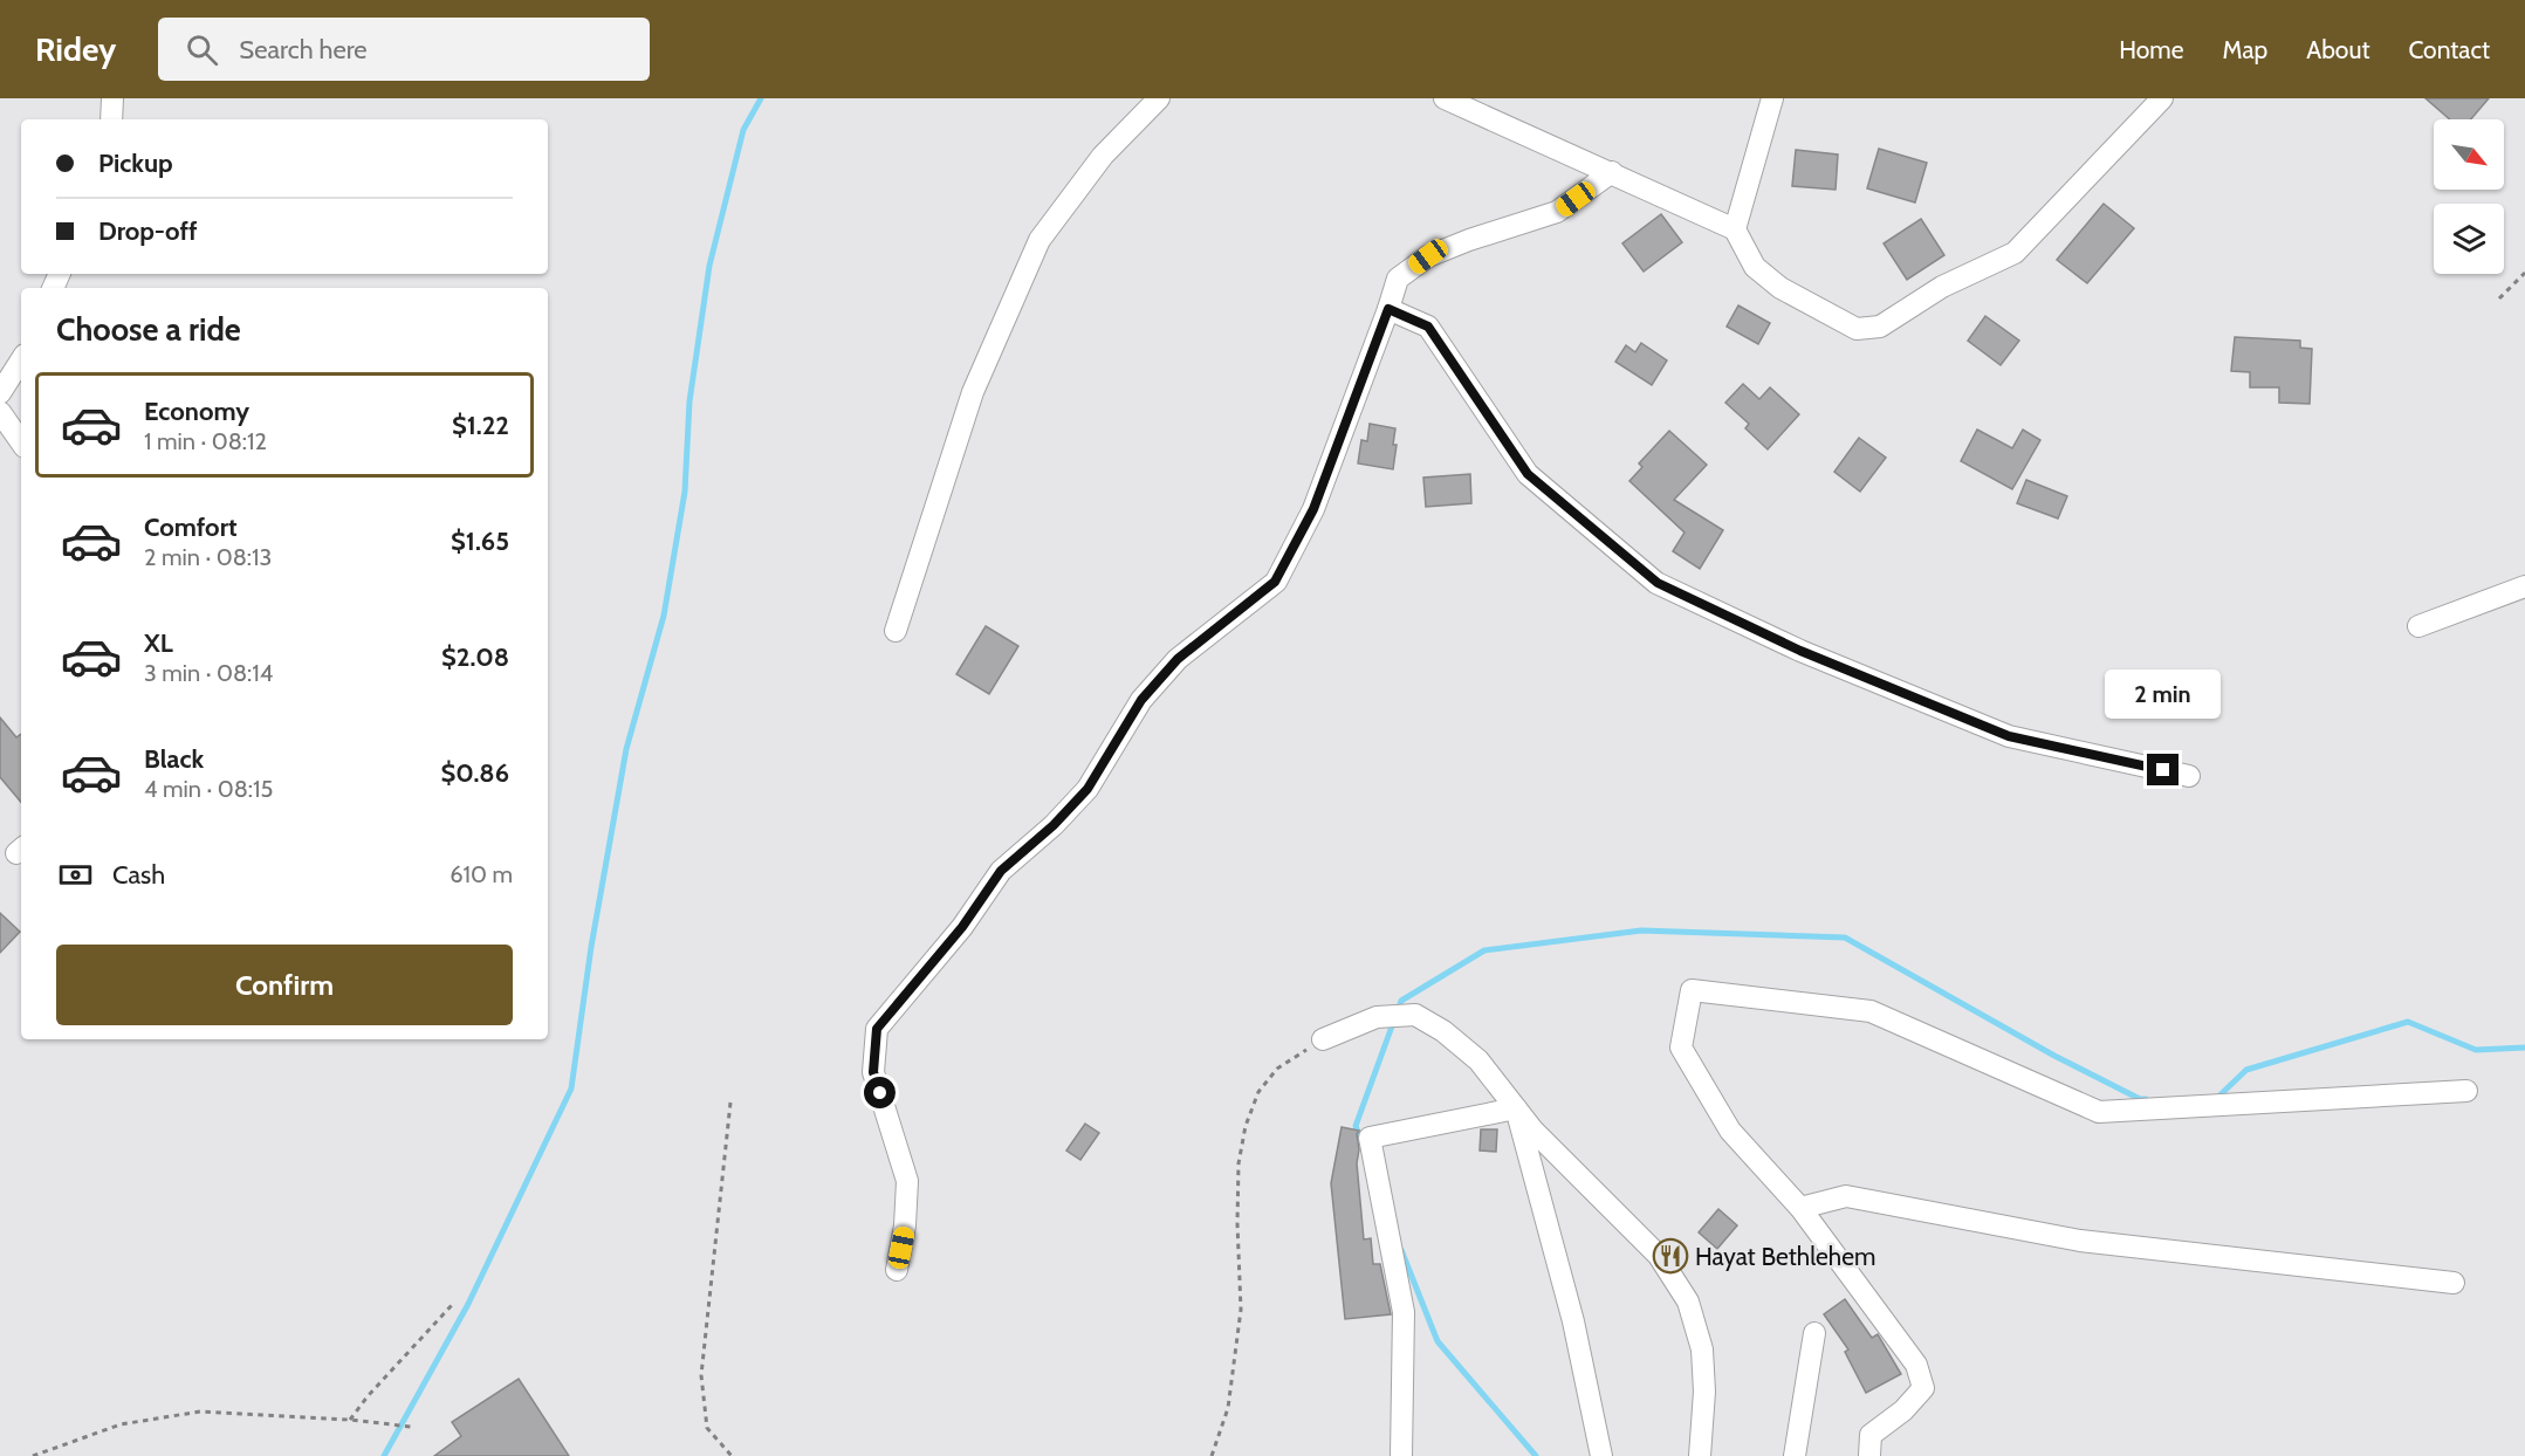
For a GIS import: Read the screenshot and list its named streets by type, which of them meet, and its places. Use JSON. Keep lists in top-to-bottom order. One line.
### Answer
{"places":{"restaurant":["Hayat Bethlehem"]},"north":"bottom right","page":{"header":"Ridey","search":"Search here","nav":["Home","Map","About","Contact"],"banner":["Pickup","Drop-off"],"heading":"Choose a ride","list":[{"name":"Economy","note":"1 min · 08:12","value":"$1.22"},{"name":"Comfort","note":"2 min · 08:13","value":"$1.65"},{"name":"XL","note":"3 min · 08:14","value":"$2.08"},{"name":"Black","note":"4 min · 08:15","value":"$0.86"}],"bubble":"2 min","pay":["Cash","610 m"],"buttons":"Confirm"}}
